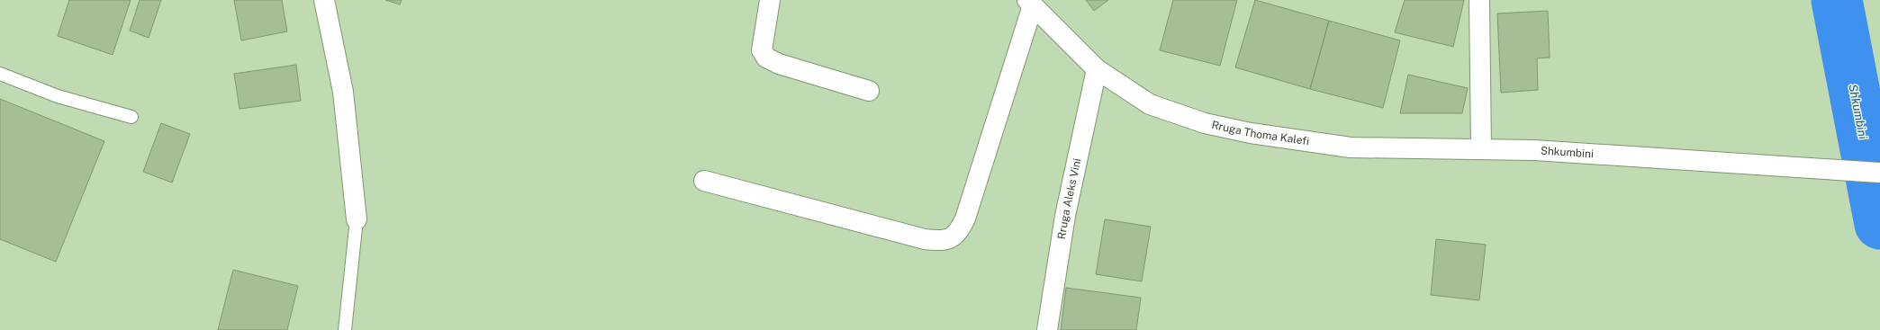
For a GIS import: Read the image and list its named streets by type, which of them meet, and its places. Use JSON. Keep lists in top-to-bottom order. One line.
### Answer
{"streets":{"street":["Rruga Thoma Kalefi","Shkumbini","Rruga Aleks Vini"]},"crossings":[["Rruga Thoma Kalefi","Shkumbini"],["Rruga Thoma Kalefi","Rruga Aleks Vini"]],"water":["Shkumbini"]}
